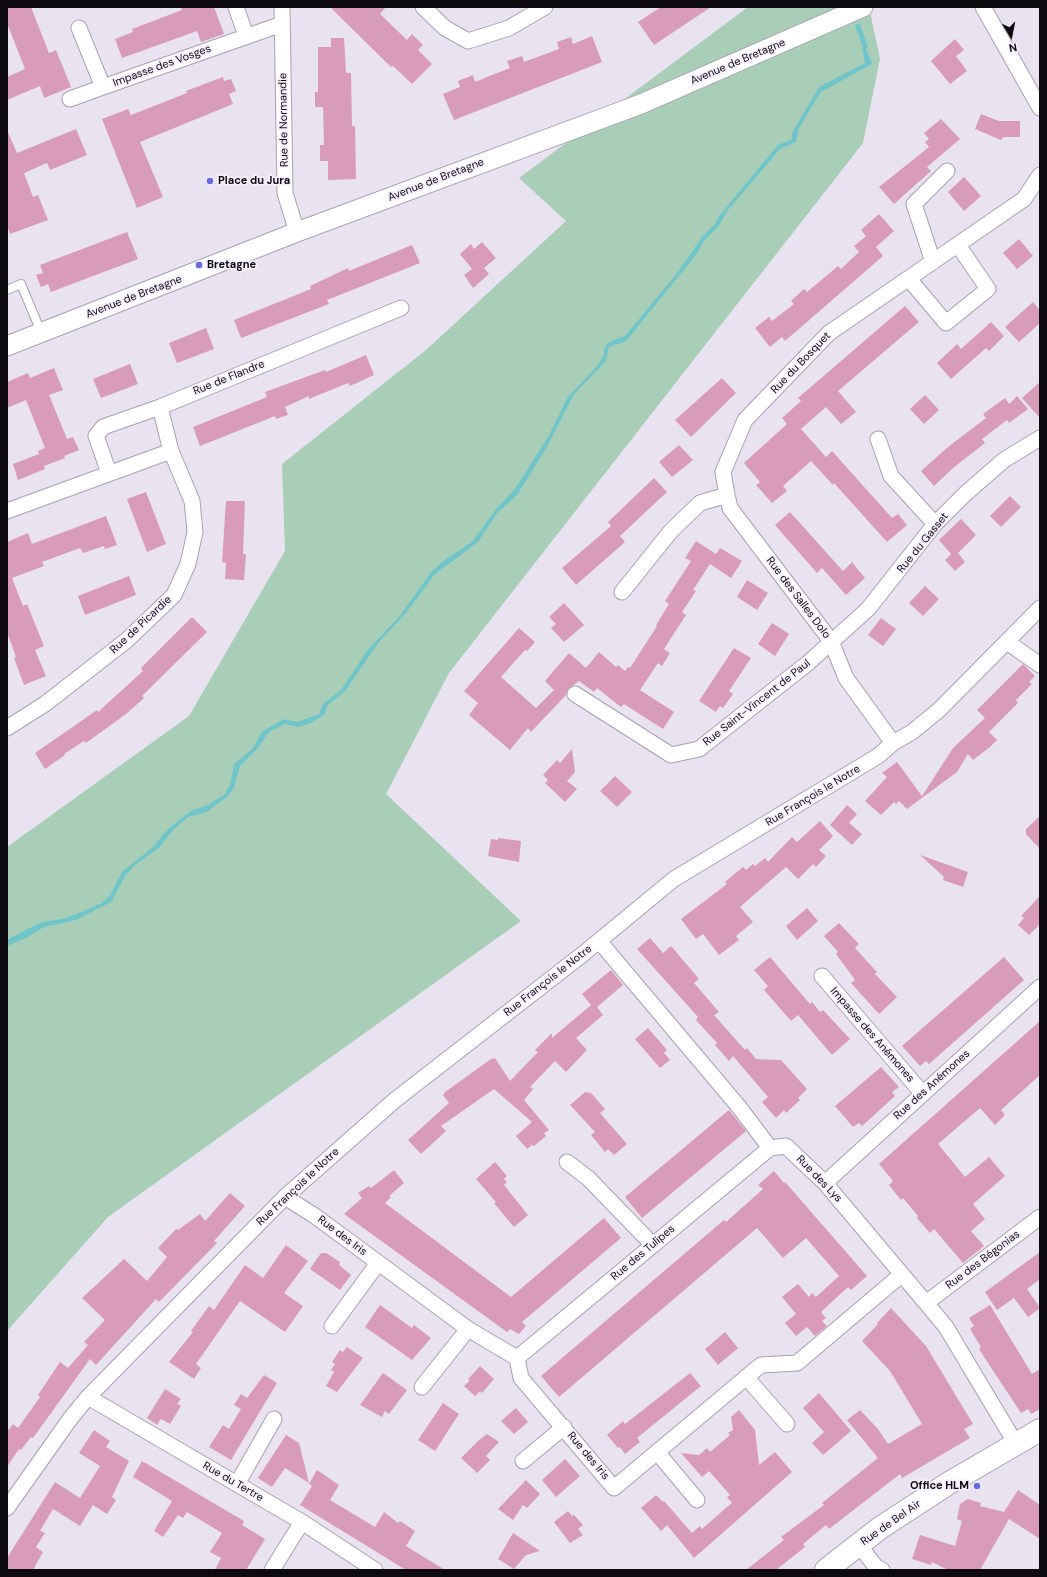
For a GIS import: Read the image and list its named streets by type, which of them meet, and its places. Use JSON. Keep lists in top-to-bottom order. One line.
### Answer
{"streets":{"main road":["Rue de Bel Air"],"street":["Avenue de Bretagne","Impasse des Vosges","Rue de Normandie","Rue du Bosquet","Rue de Flandre","Rue du Gasset","Rue des Salles Dolo","Rue de Picardie","Rue Saint-Vincent de Paul","Rue François le Notre","Impasse des Anémones","Rue des Anémones","Rue des Lys","Rue des Iris","Rue des Tulipes","Rue des Bégonias","Rue du Tertre"]},"crossings":[["Avenue de Bretagne","Rue de Normandie"],["Impasse des Vosges","Rue de Normandie"],["Rue du Bosquet","Rue des Salles Dolo"],["Rue de Flandre","Rue de Picardie"],["Rue du Gasset","Rue des Salles Dolo"],["Rue du Gasset","Rue Saint-Vincent de Paul"],["Rue des Salles Dolo","Rue Saint-Vincent de Paul"],["Rue des Salles Dolo","Rue François le Notre"],["Rue François le Notre","Rue des Iris"],["Rue François le Notre","Rue du Tertre"],["Impasse des Anémones","Rue des Anémones"],["Rue des Anémones","Rue des Lys"],["Rue des Lys","Rue des Iris"],["Rue des Lys","Rue des Tulipes"],["Rue des Lys","Rue des Bégonias"],["Rue des Lys","Rue de Bel Air"],["Rue des Iris","Rue des Tulipes"]],"places":["Place du Jura","Bretagne","Office HLM"],"north":"bottom"}
